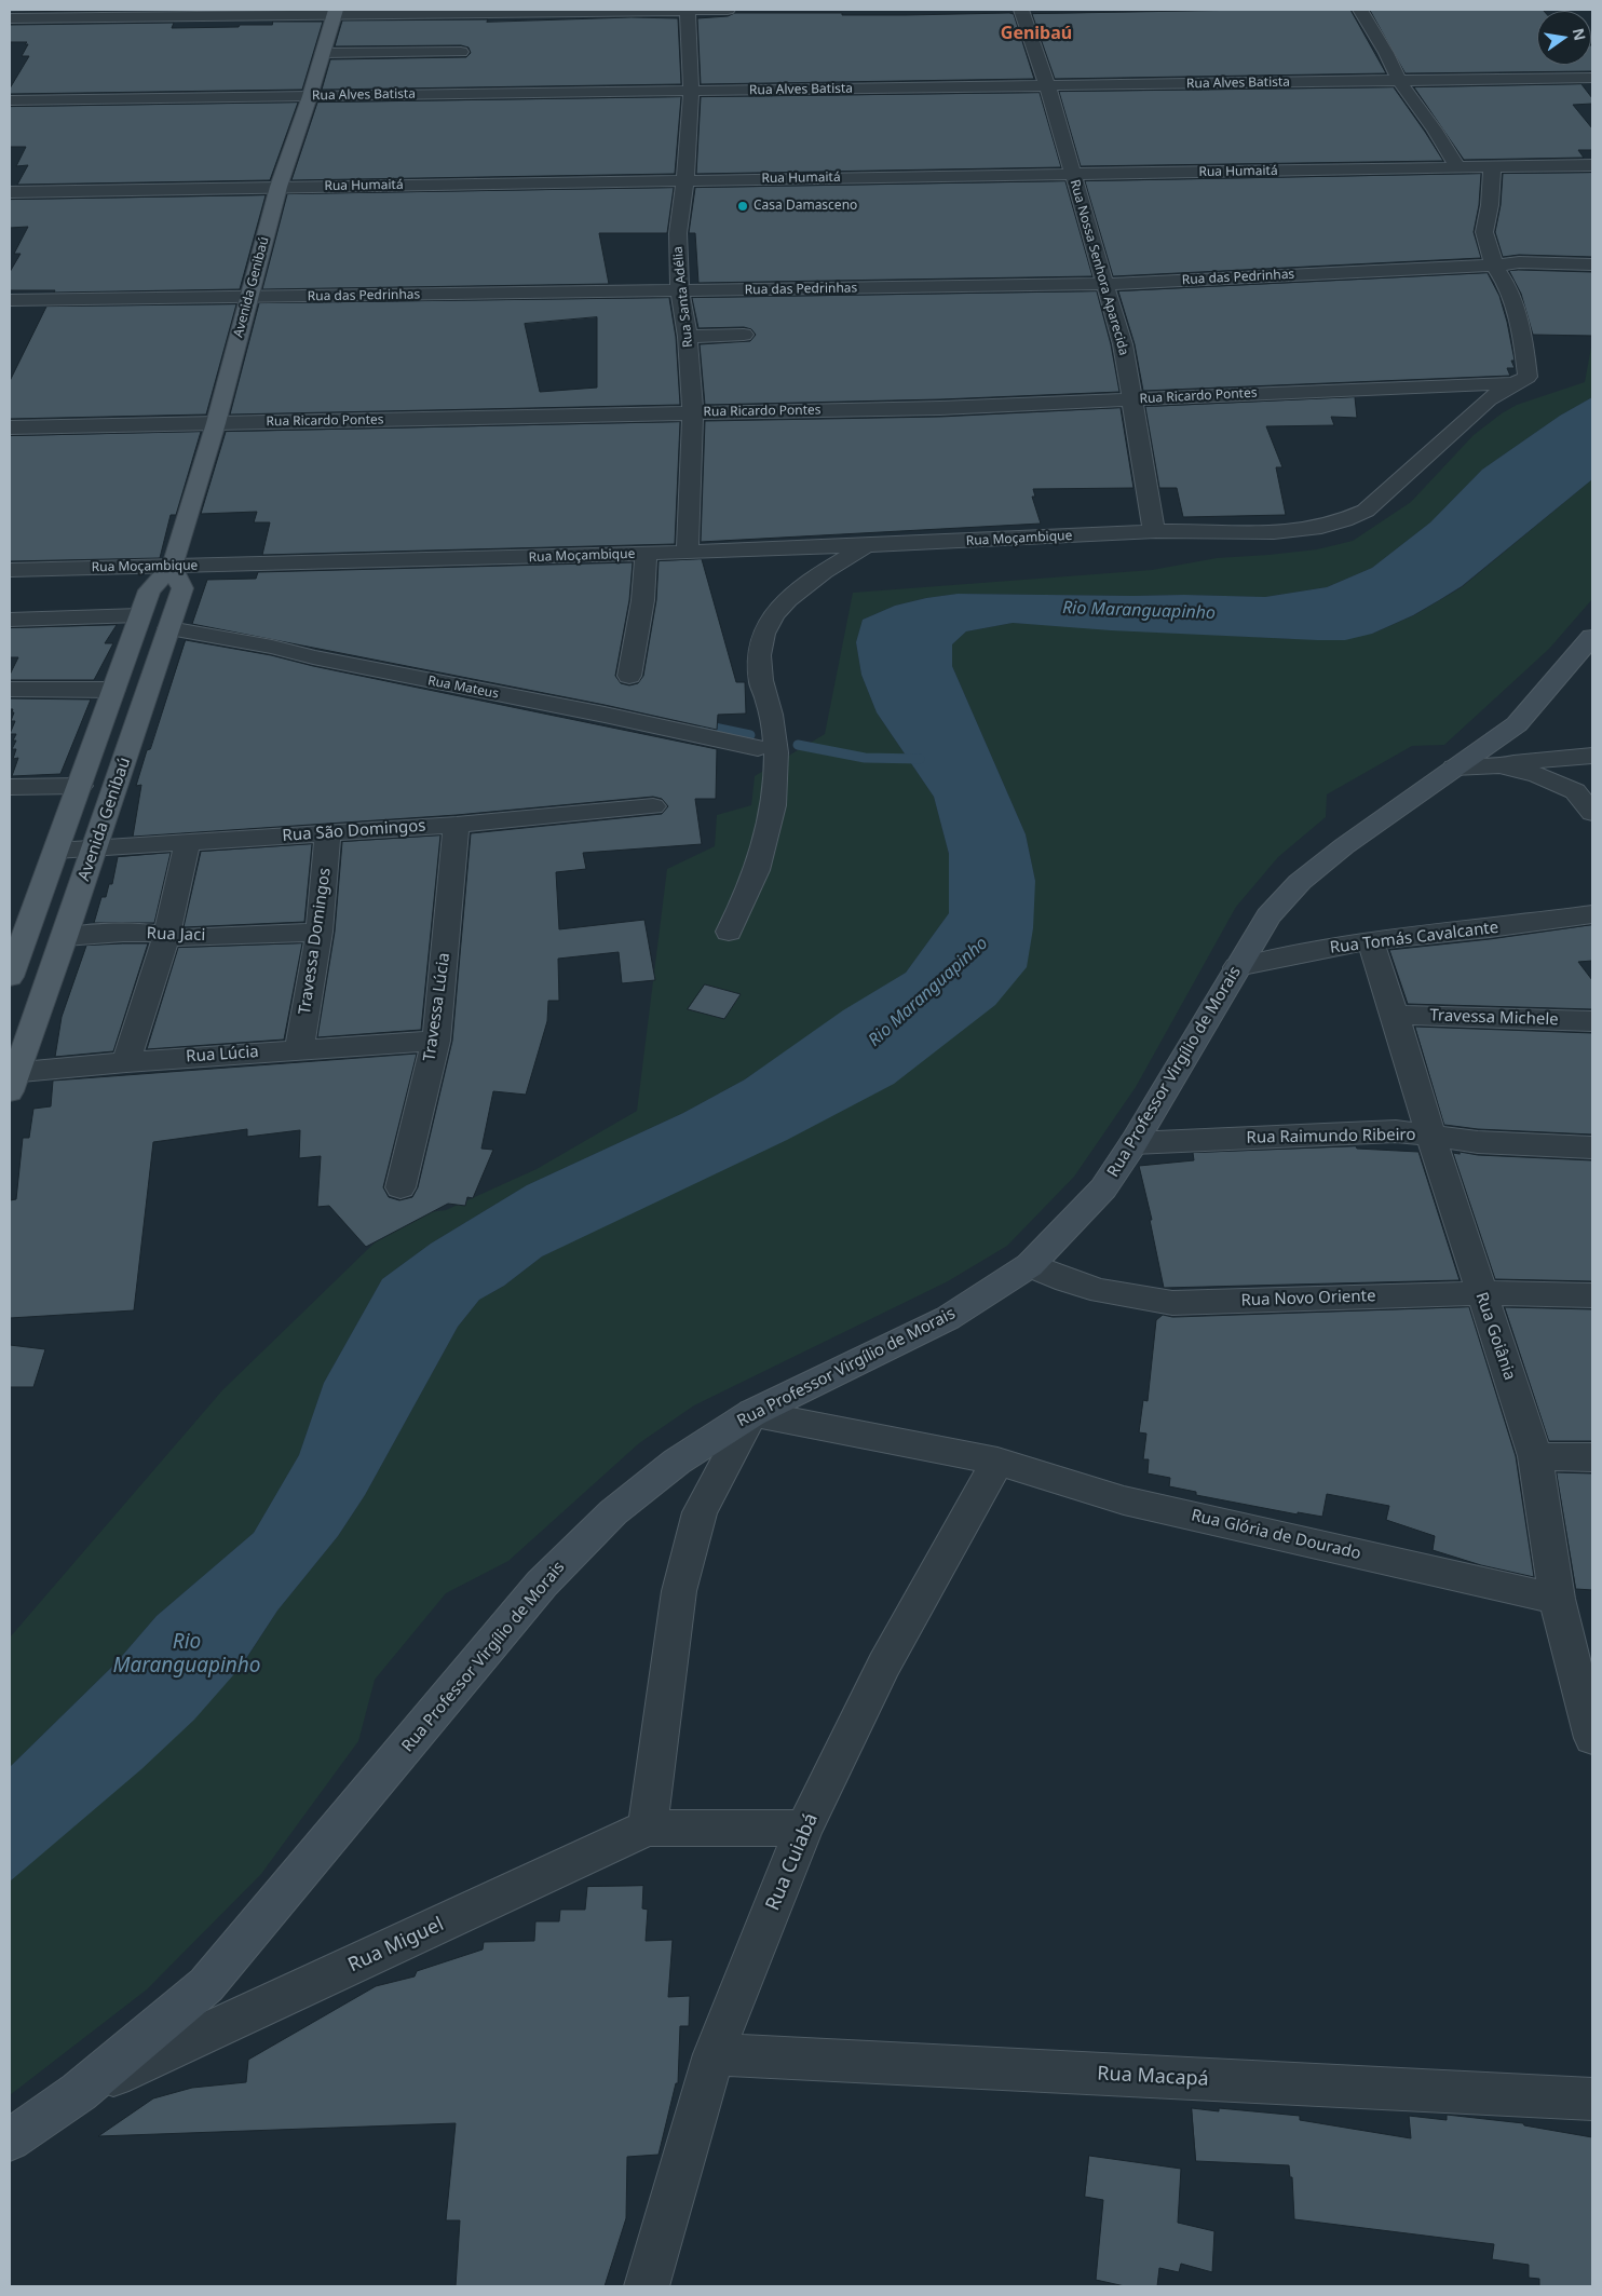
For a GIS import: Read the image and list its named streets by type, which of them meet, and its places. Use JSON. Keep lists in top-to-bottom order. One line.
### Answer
{"streets":{"main road":["Avenida Genibaú","Rua Professor Virgílio de Morais","Rua Miguel"],"street":["Rua Alves Batista","Rua Humaitá","Rua Nossa Senhora Aparecida","Rua das Pedrinhas","Rua Santa Adélia","Rua Ricardo Pontes","Rua Moçambique","Rua Mateus","Rua São Domingos","Rua Jaci","Rua Tomás Cavalcante","Travessa Domingos","Travessa Lúcia","Travessa Michele","Rua Lúcia","Rua Raimundo Ribeiro","Rua Novo Oriente","Rua Goiânia","Rua Glória de Dourado","Rua Cuiabá","Rua Macapá"]},"crossings":[["Rua Alves Batista","Rua Nossa Senhora Aparecida"],["Rua Alves Batista","Avenida Genibaú"],["Rua Alves Batista","Rua Santa Adélia"],["Rua Humaitá","Rua Nossa Senhora Aparecida"],["Rua Humaitá","Avenida Genibaú"],["Rua Humaitá","Rua Santa Adélia"],["Rua Nossa Senhora Aparecida","Rua das Pedrinhas"],["Rua Nossa Senhora Aparecida","Rua Ricardo Pontes"],["Rua Nossa Senhora Aparecida","Rua Moçambique"],["Rua das Pedrinhas","Avenida Genibaú"],["Rua das Pedrinhas","Rua Santa Adélia"],["Avenida Genibaú","Rua Ricardo Pontes"],["Avenida Genibaú","Rua Moçambique"],["Avenida Genibaú","Rua Mateus"],["Avenida Genibaú","Rua São Domingos"],["Avenida Genibaú","Rua Jaci"],["Avenida Genibaú","Rua Lúcia"],["Rua Santa Adélia","Rua Ricardo Pontes"],["Rua Santa Adélia","Rua Moçambique"],["Rua Ricardo Pontes","Rua Moçambique"],["Rua São Domingos","Travessa Domingos"],["Rua São Domingos","Travessa Lúcia"],["Rua Jaci","Travessa Domingos"],["Rua Tomás Cavalcante","Rua Professor Virgílio de Morais"],["Rua Tomás Cavalcante","Rua Goiânia"],["Travessa Domingos","Rua Lúcia"],["Travessa Lúcia","Rua Lúcia"],["Travessa Michele","Rua Goiânia"],["Rua Professor Virgílio de Morais","Rua Raimundo Ribeiro"],["Rua Professor Virgílio de Morais","Rua Novo Oriente"],["Rua Professor Virgílio de Morais","Rua Glória de Dourado"],["Rua Professor Virgílio de Morais","Rua Miguel"],["Rua Raimundo Ribeiro","Rua Goiânia"],["Rua Novo Oriente","Rua Goiânia"],["Rua Goiânia","Rua Glória de Dourado"],["Rua Glória de Dourado","Rua Cuiabá"],["Rua Cuiabá","Rua Miguel"],["Rua Cuiabá","Rua Macapá"]],"districts":["Genibaú"],"water":["Rio Maranguapinho"],"places":["Casa Damasceno"],"north":"right"}
